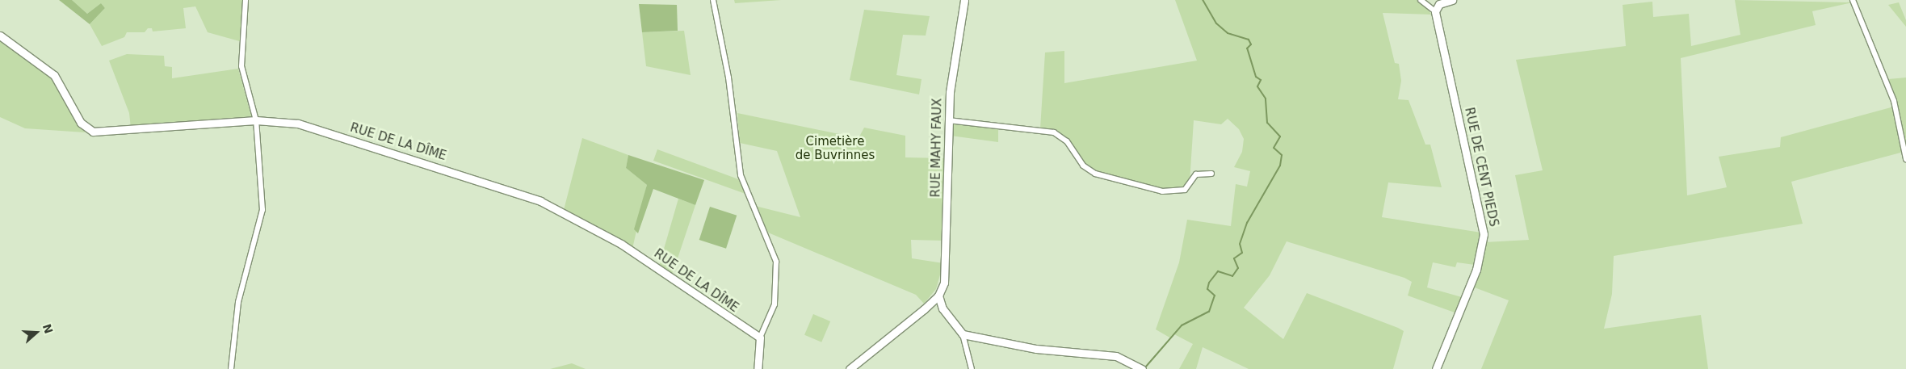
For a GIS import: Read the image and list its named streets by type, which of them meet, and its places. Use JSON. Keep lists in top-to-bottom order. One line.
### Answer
{"streets":{"street":["RUE DE LA DÎME","RUE MAHY FAUX","RUE DE CENT PIEDS"]},"parks":["Cimetière de Buvrinnes"],"north":"right"}
